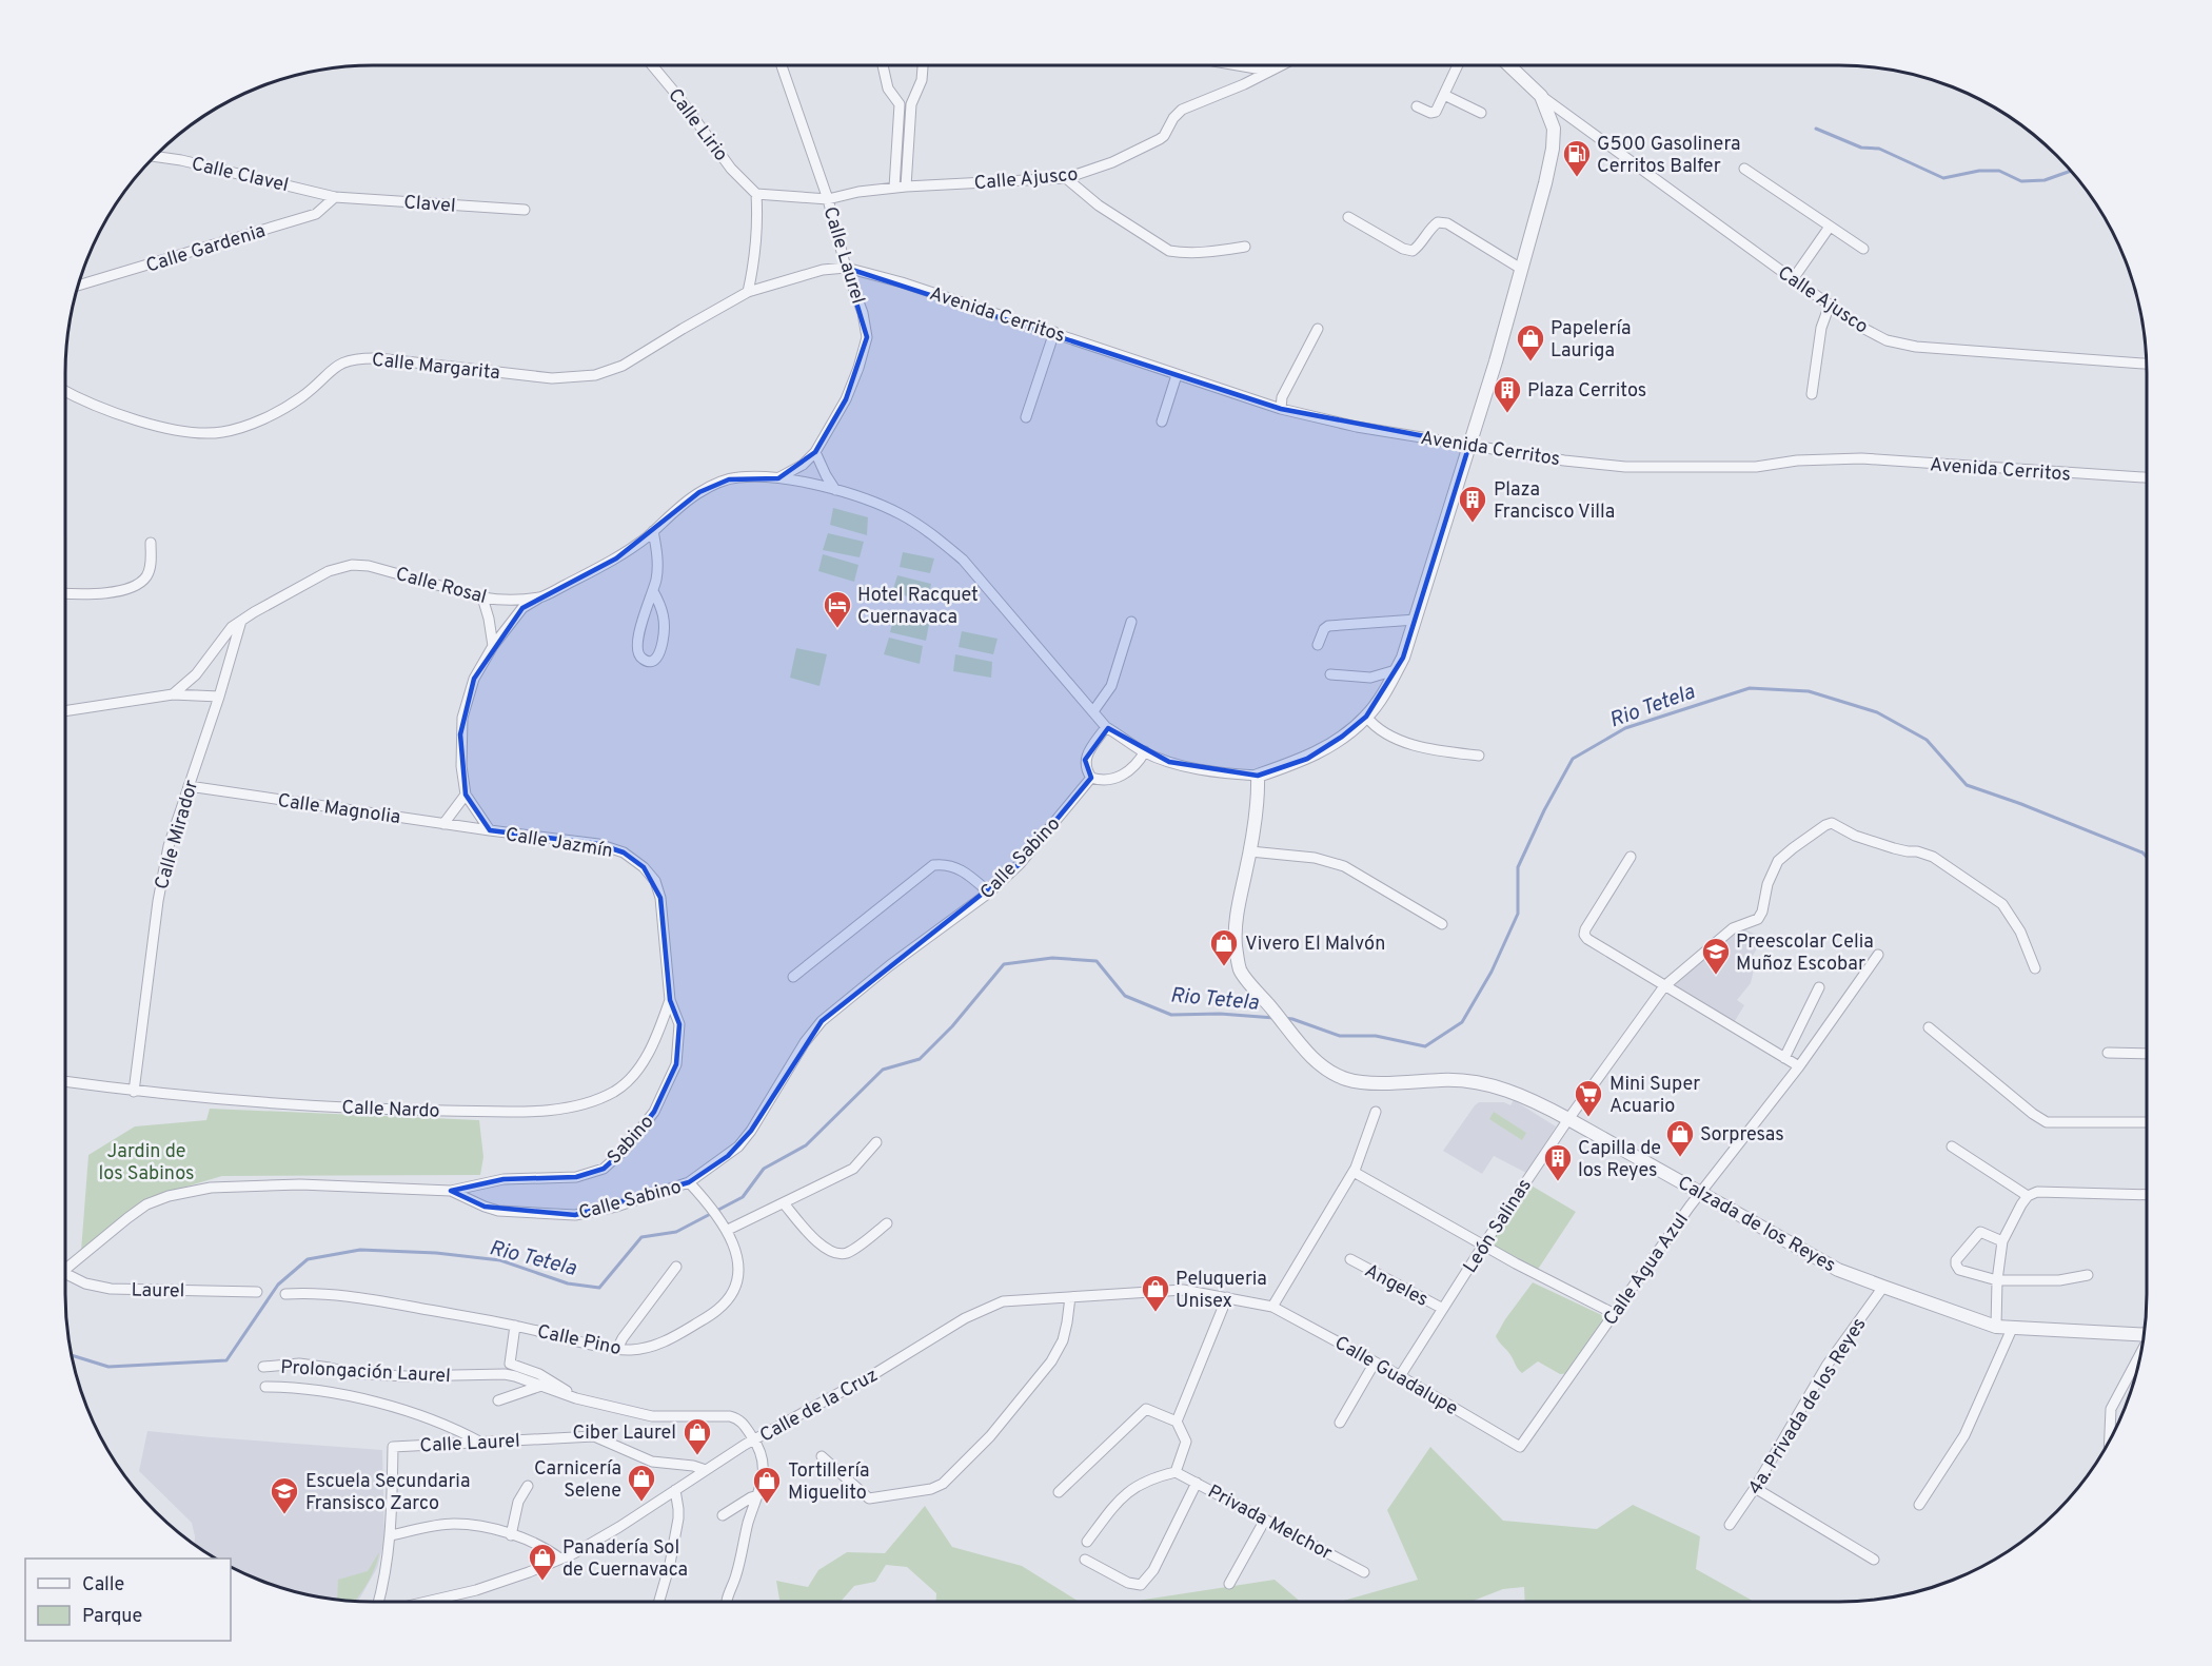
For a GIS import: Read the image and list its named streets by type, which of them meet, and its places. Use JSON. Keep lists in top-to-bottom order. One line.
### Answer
{"streets":{"street":["Calle Lirio","Calle Clavel","Calle Ajusco","Clavel","Calle Gardenia","Calle Laurel","Avenida Cerritos","Calle Margarita","Calle Rosal","Calle Magnolia","Calle Mirador","Calle Jazmín","Calle Sabino","Calle Nardo","Sabino","Calzada de los Reyes","León Salinas","Calle Agua Azul","Angeles","Laurel","Calle Pino","Prolongación Laurel","Calle Guadalupe","Calle de la Cruz","4a. Privada de los Reyes","Privada Melchor"]},"crossings":[["Calle Lirio","Calle Ajusco"],["Calle Clavel","Clavel"],["Calle Clavel","Calle Gardenia"],["Calle Ajusco","Calle Laurel"],["Clavel","Calle Gardenia"],["Calle Laurel","Avenida Cerritos"],["Calle Laurel","Calle Margarita"],["Calle Laurel","Calle Rosal"],["Calle Laurel","Calle de la Cruz"],["Avenida Cerritos","Calle Margarita"],["Calle Rosal","Calle Mirador"],["Calle Rosal","Calle Jazmín"],["Calle Rosal","Calzada de los Reyes"],["Calle Magnolia","Calle Mirador"],["Calle Magnolia","Calle Jazmín"],["Calle Mirador","Calle Nardo"],["Calle Jazmín","Calle Nardo"],["Calle Jazmín","Sabino"],["Calle Sabino","Sabino"],["Calle Sabino","Calle Pino"],["Calle Nardo","Sabino"],["Calzada de los Reyes","León Salinas"],["Calzada de los Reyes","Calle Agua Azul"],["Calzada de los Reyes","4a. Privada de los Reyes"],["León Salinas","Angeles"],["León Salinas","Calle Guadalupe"],["Calle Agua Azul","Calle Guadalupe"],["Calle Guadalupe","Calle de la Cruz"]],"water":["Rio Tetela"],"parks":["Jardin de los Sabinos"],"places":{"fuel station":["G500 Gasolinera Cerritos Balfer"],"shop":["Papelería Lauriga","Vivero El Malvón","Sorpresas","Peluqueria Unisex","Ciber Laurel","Carnicería Selene","Tortillería Miguelito","Panadería Sol de Cuernavaca"],"building":["Plaza Cerritos","Plaza Francisco Villa","Capilla de los Reyes"],"hotel":["Hotel Racquet Cuernavaca"],"school or university":["Preescolar Celia Muñoz Escobar","Escuela Secundaria Fransisco Zarco"],"supermarket":["Mini Super Acuario"]},"legend":["Calle","Parque"]}
